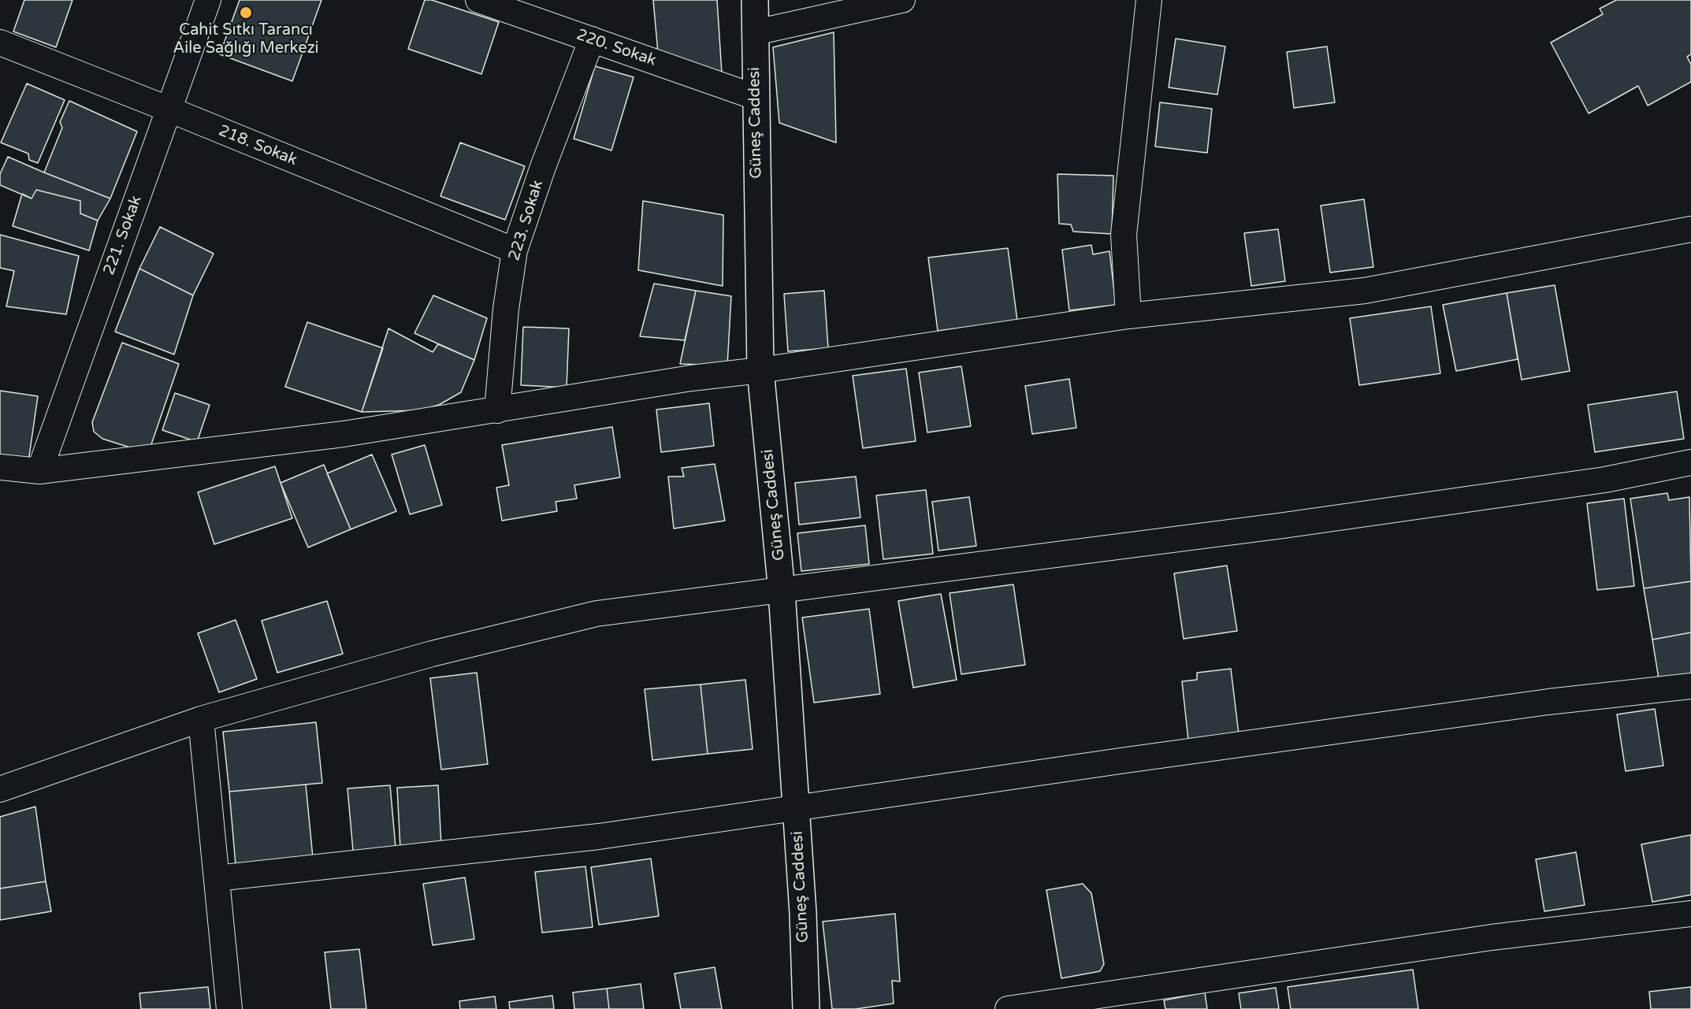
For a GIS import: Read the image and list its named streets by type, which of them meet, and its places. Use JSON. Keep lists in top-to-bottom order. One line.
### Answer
{"streets":{"street":["220. Sokak","Güneş Caddesi","218. Sokak","223. Sokak","221. Sokak"]},"crossings":[["220. Sokak","Güneş Caddesi"],["220. Sokak","223. Sokak"],["218. Sokak","223. Sokak"],["218. Sokak","221. Sokak"]],"places":["Cahit Sıtkı Tarancı Aile Sağlığı Merkezi"]}
